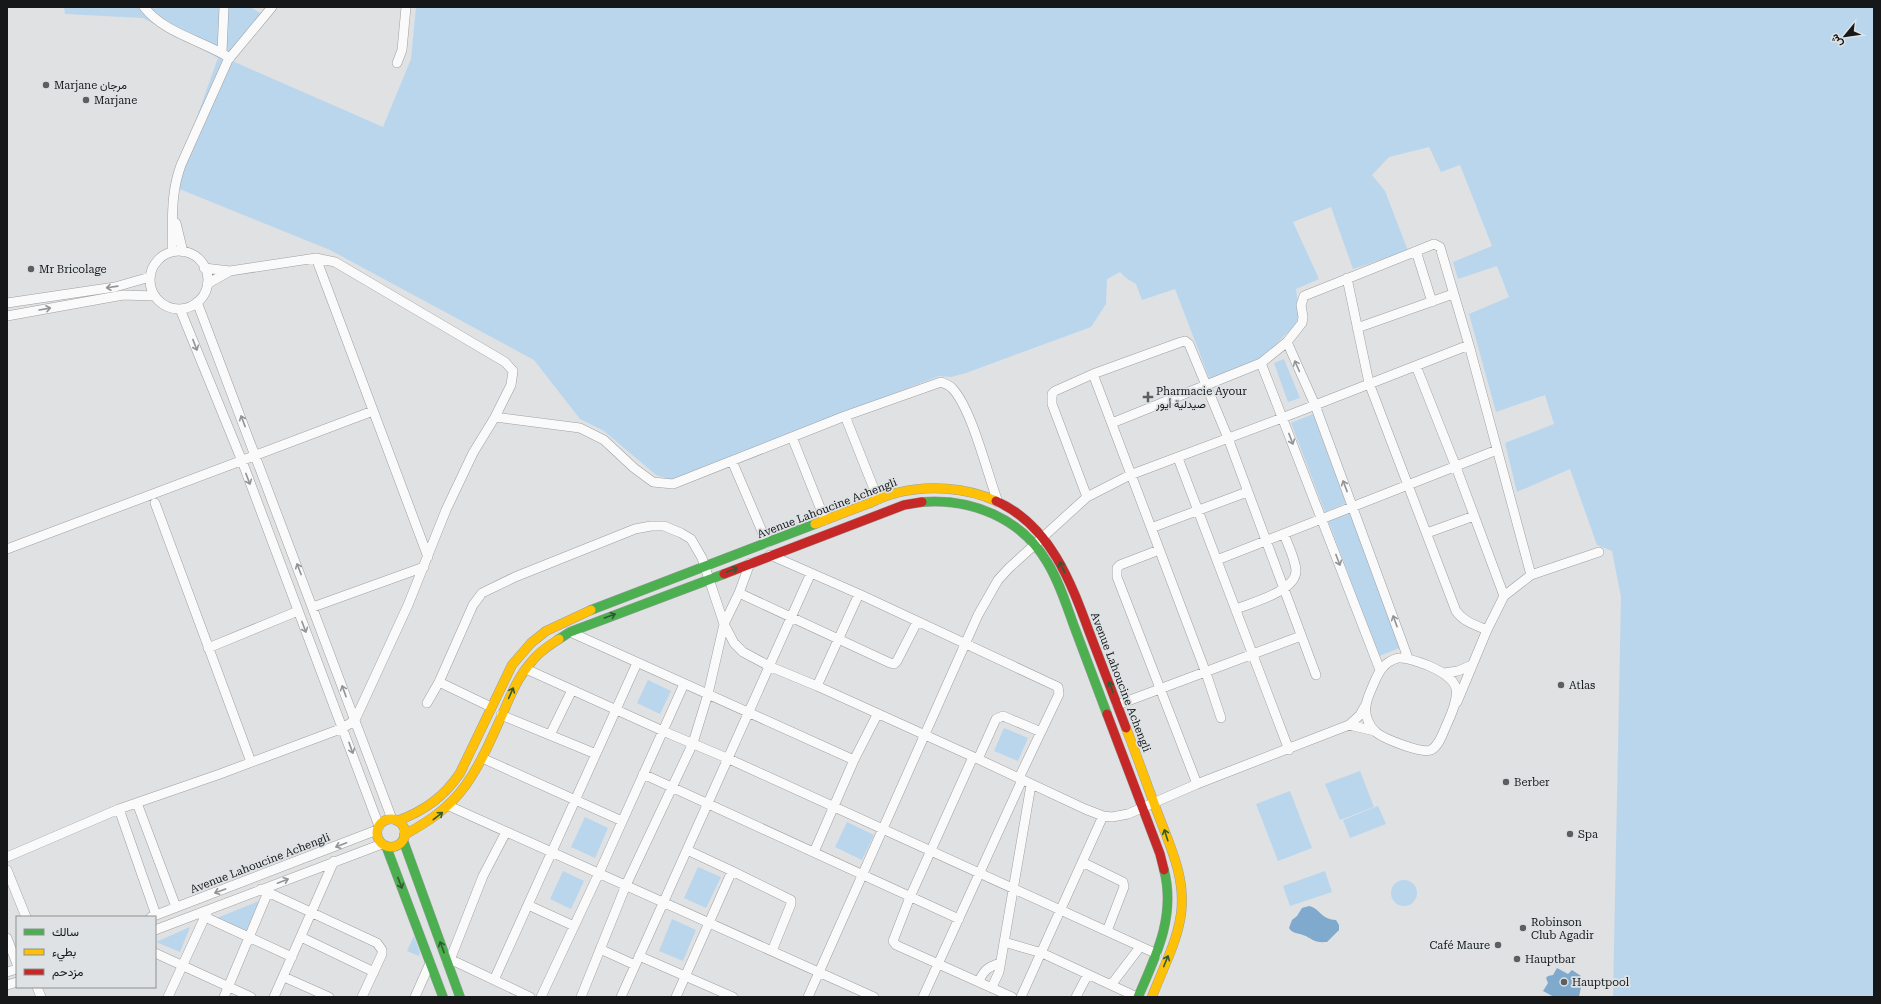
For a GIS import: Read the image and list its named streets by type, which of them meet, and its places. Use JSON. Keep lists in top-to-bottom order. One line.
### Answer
{"streets":{"street":["Avenue Lahoucine Achengli"]},"places":{"other":["Marjane مرجان","Marjane","Mr Bricolage","Atlas","Berber","Spa","Robinson Club Agadir","Café Maure","Hauptbar","Hauptpool"],"health":["Pharmacie Ayour صيدلية أيور"]},"legend":["سالك","بطيء","مزدحم"],"north":"bottom left"}
